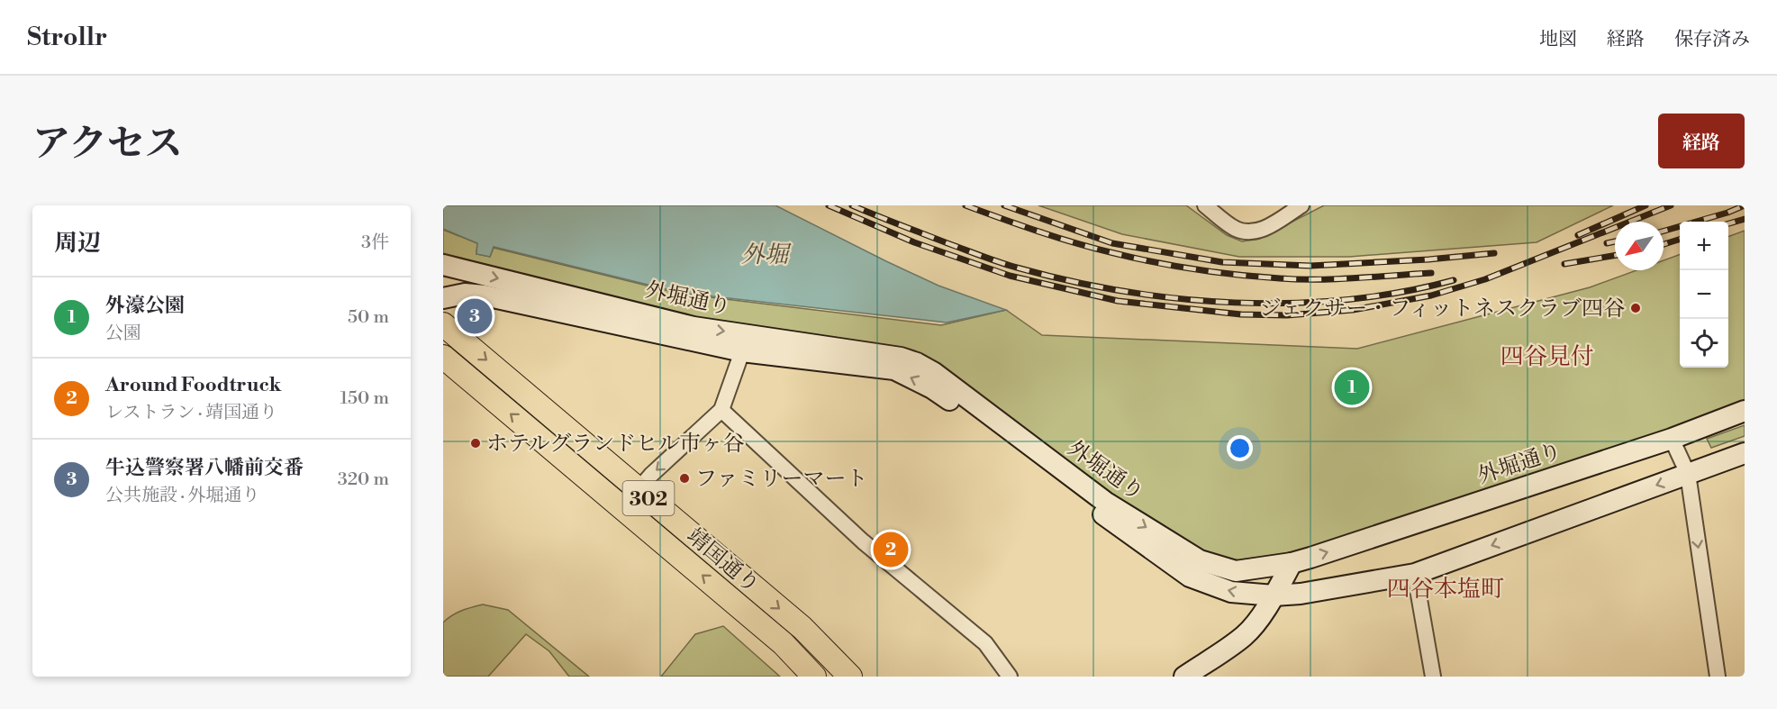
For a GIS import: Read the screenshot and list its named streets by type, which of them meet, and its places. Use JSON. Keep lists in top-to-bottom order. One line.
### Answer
{"streets":{"main road":["外堀通り","302","靖国通り"]},"districts":["四谷見付","四谷本塩町"],"water":["外堀"],"places":["ジェクサー・フィットネスクラブ四谷","ホテルグランドヒル市ヶ谷","ファミリーマート"],"north":"bottom left","page":{"header":"Strollr","nav":["地図","経路","保存済み"],"title":"アクセス","buttons":"経路","heading":["周辺","3件"],"map_buttons":["+","−"],"list":[{"mark":"1","name":"外濠公園","note":"公園","value":"50 m"},{"mark":"2","name":"Around Foodtruck","note":"レストラン · 靖国通り","value":"150 m"},{"mark":"3","name":"牛込警察署八幡前交番","note":"公共施設 · 外堀通り","value":"320 m"}],"pins":["3","1","2"]}}
